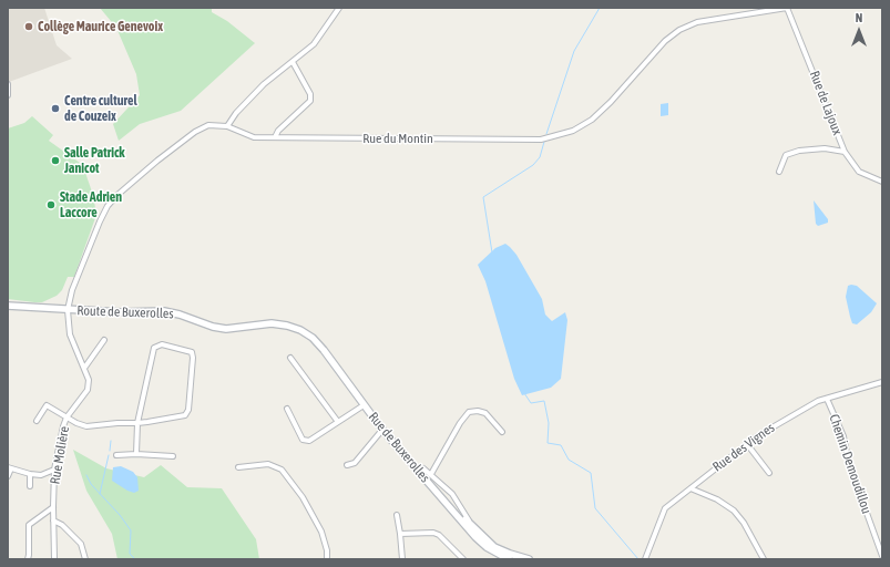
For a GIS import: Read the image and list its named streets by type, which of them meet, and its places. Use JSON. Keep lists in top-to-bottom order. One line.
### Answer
{"streets":{"street":["Rue de Lajoux","Rue du Montin","Route de Buxerolles","Rue de Buxerolles","Rue des Vignes","Rue Molière","Chemin Demoudillou"]},"crossings":[["Rue de Lajoux","Rue du Montin"],["Rue du Montin","Route de Buxerolles"],["Rue du Montin","Rue Molière"],["Route de Buxerolles","Rue de Buxerolles"],["Route de Buxerolles","Rue Molière"],["Rue des Vignes","Chemin Demoudillou"]],"places":["Collège Maurice Genevoix","Centre culturel de Couzeix","Salle Patrick Janicot","Stade Adrien Laccore"],"north":"top"}
